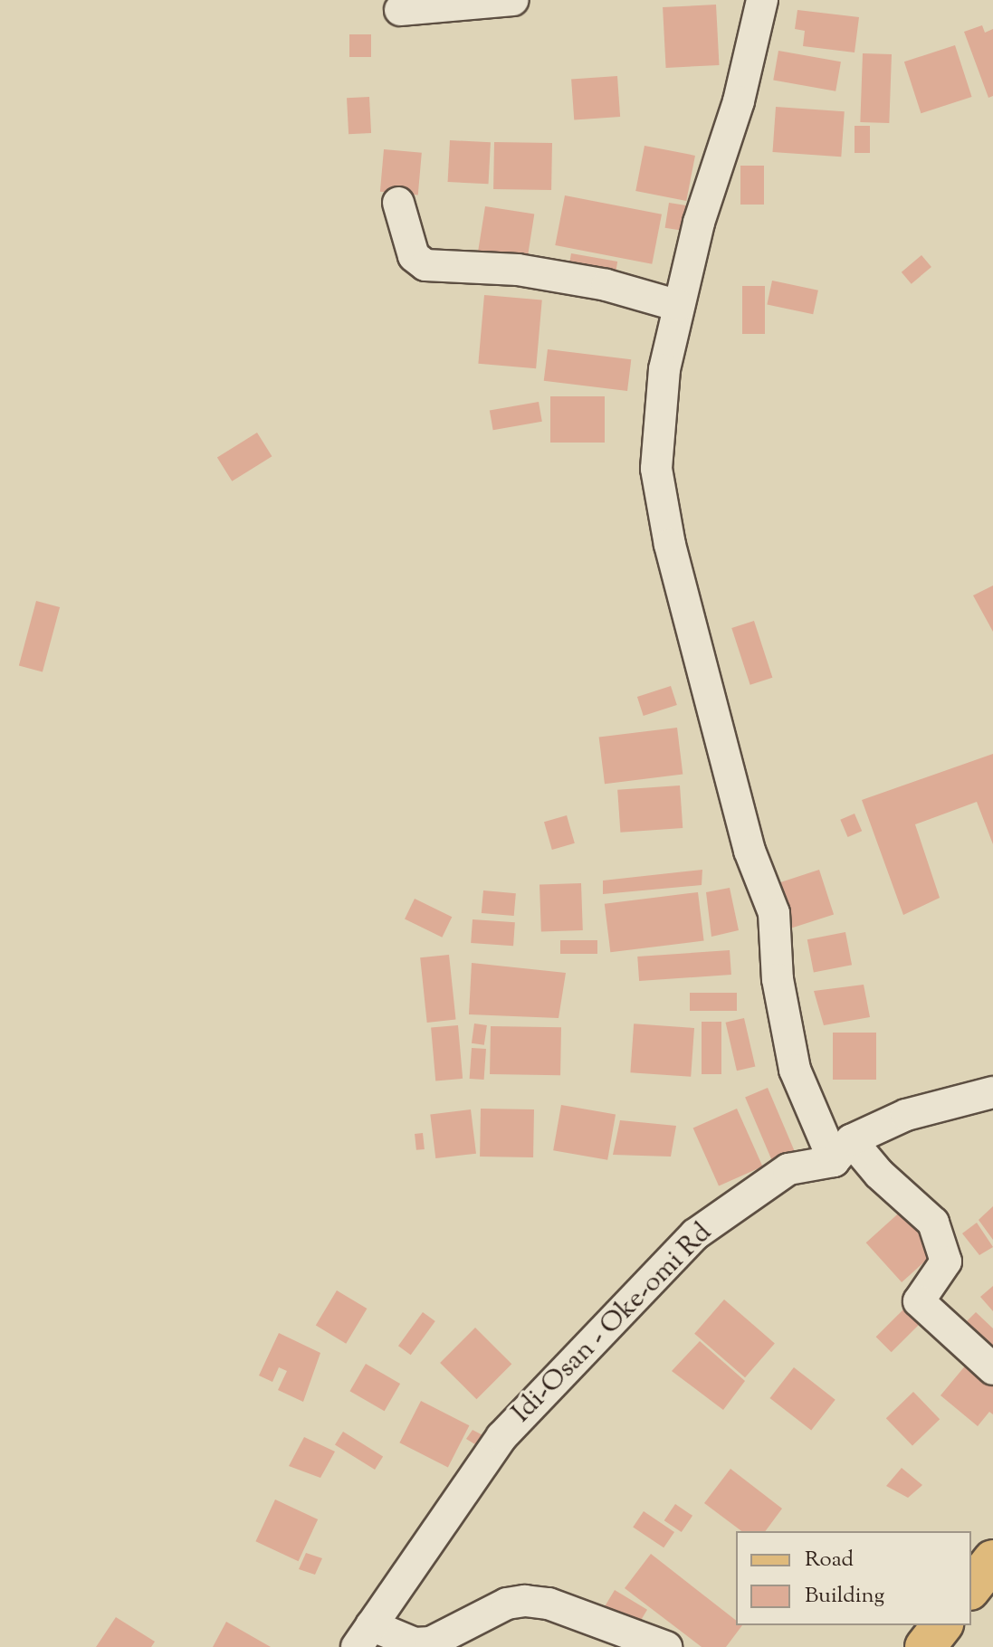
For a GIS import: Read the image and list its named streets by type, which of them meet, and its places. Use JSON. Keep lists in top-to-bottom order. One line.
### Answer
{"streets":{"street":["Idi-Osan - Oke-omi Rd"]},"legend":["Road","Building"]}
